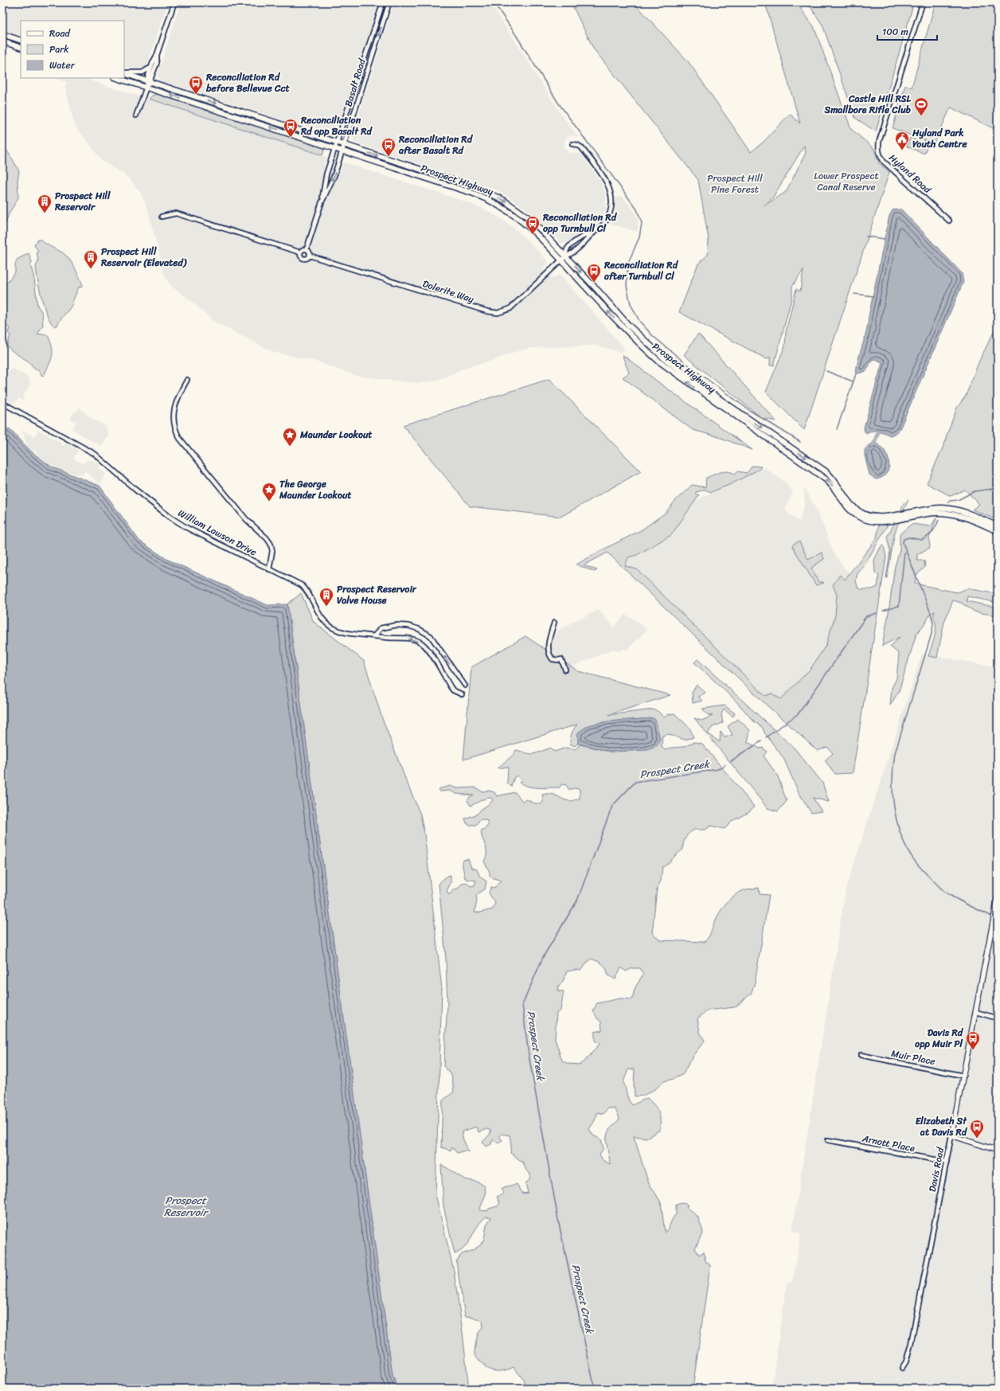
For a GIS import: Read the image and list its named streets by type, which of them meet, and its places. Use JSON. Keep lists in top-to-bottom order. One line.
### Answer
{"streets":{"main road":["Prospect Highway"],"street":["Basalt Road","Hyland Road","Dolerite Way","William Lawson Drive","Muir Place","Arnott Place","Davis Road"]},"crossings":[["Basalt Road","Prospect Highway"],["Basalt Road","Dolerite Way"],["Prospect Highway","Dolerite Way"],["Muir Place","Davis Road"],["Arnott Place","Davis Road"]],"water":["Prospect Creek","Prospect Reservoir"],"parks":["Lower Prospect Canal Reserve","Prospect Hill Pine Forest"],"places":{"bus stop":["Reconciliation Rd before Bellevue Cct","Reconciliation Rd opp Basalt Rd","Reconciliation Rd after Basalt Rd","Reconciliation Rd opp Turnbull Cl","Reconciliation Rd after Turnbull Cl","Davis Rd opp Muir Pl","Elizabeth St at Davis Rd"],"sports":["Castle Hill RSL Smallbore Rifle Club"],"public building":["Hyland Park Youth Centre"],"building":["Prospect Hill Reservoir","Prospect Hill Reservoir (Elevated)","Prospect Reservoir Valve House"],"place":["Maunder Lookout","The George Maunder Lookout"]},"legend":["Road","Park","Water"],"scale_bar":"100 m"}
